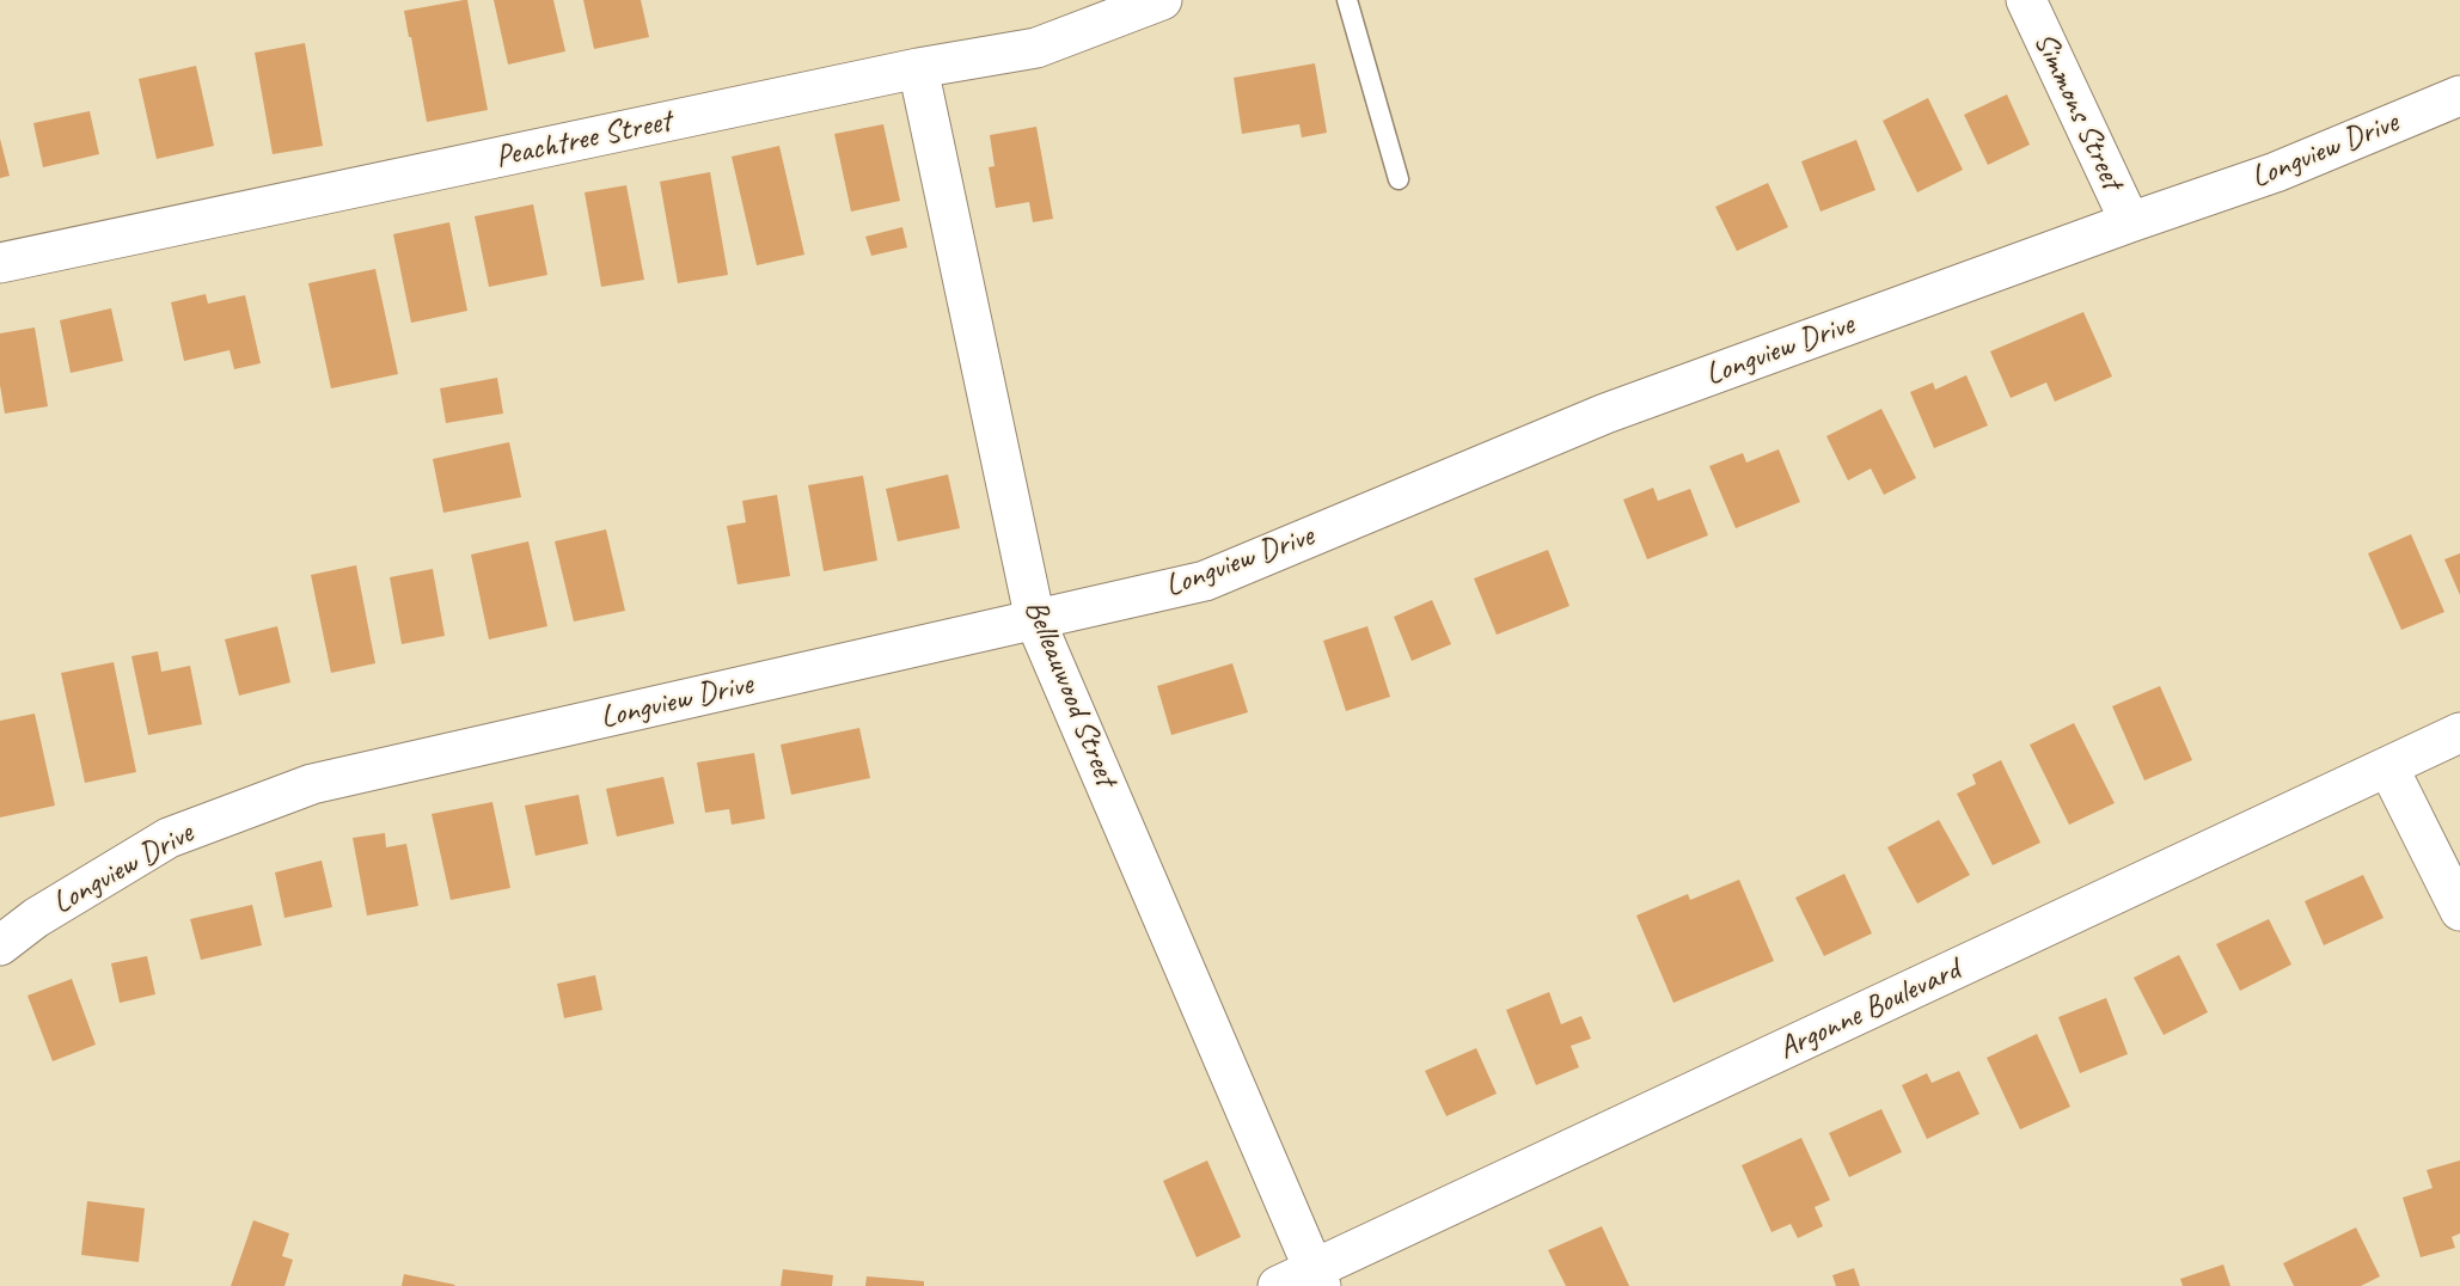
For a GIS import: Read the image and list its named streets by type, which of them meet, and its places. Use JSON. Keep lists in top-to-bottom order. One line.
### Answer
{"streets":{"street":["Simmons Street","Peachtree Street","Longview Drive","Belleauwood Street","Argonne Boulevard"]},"crossings":[["Simmons Street","Longview Drive"],["Peachtree Street","Belleauwood Street"],["Longview Drive","Belleauwood Street"],["Belleauwood Street","Argonne Boulevard"]]}
